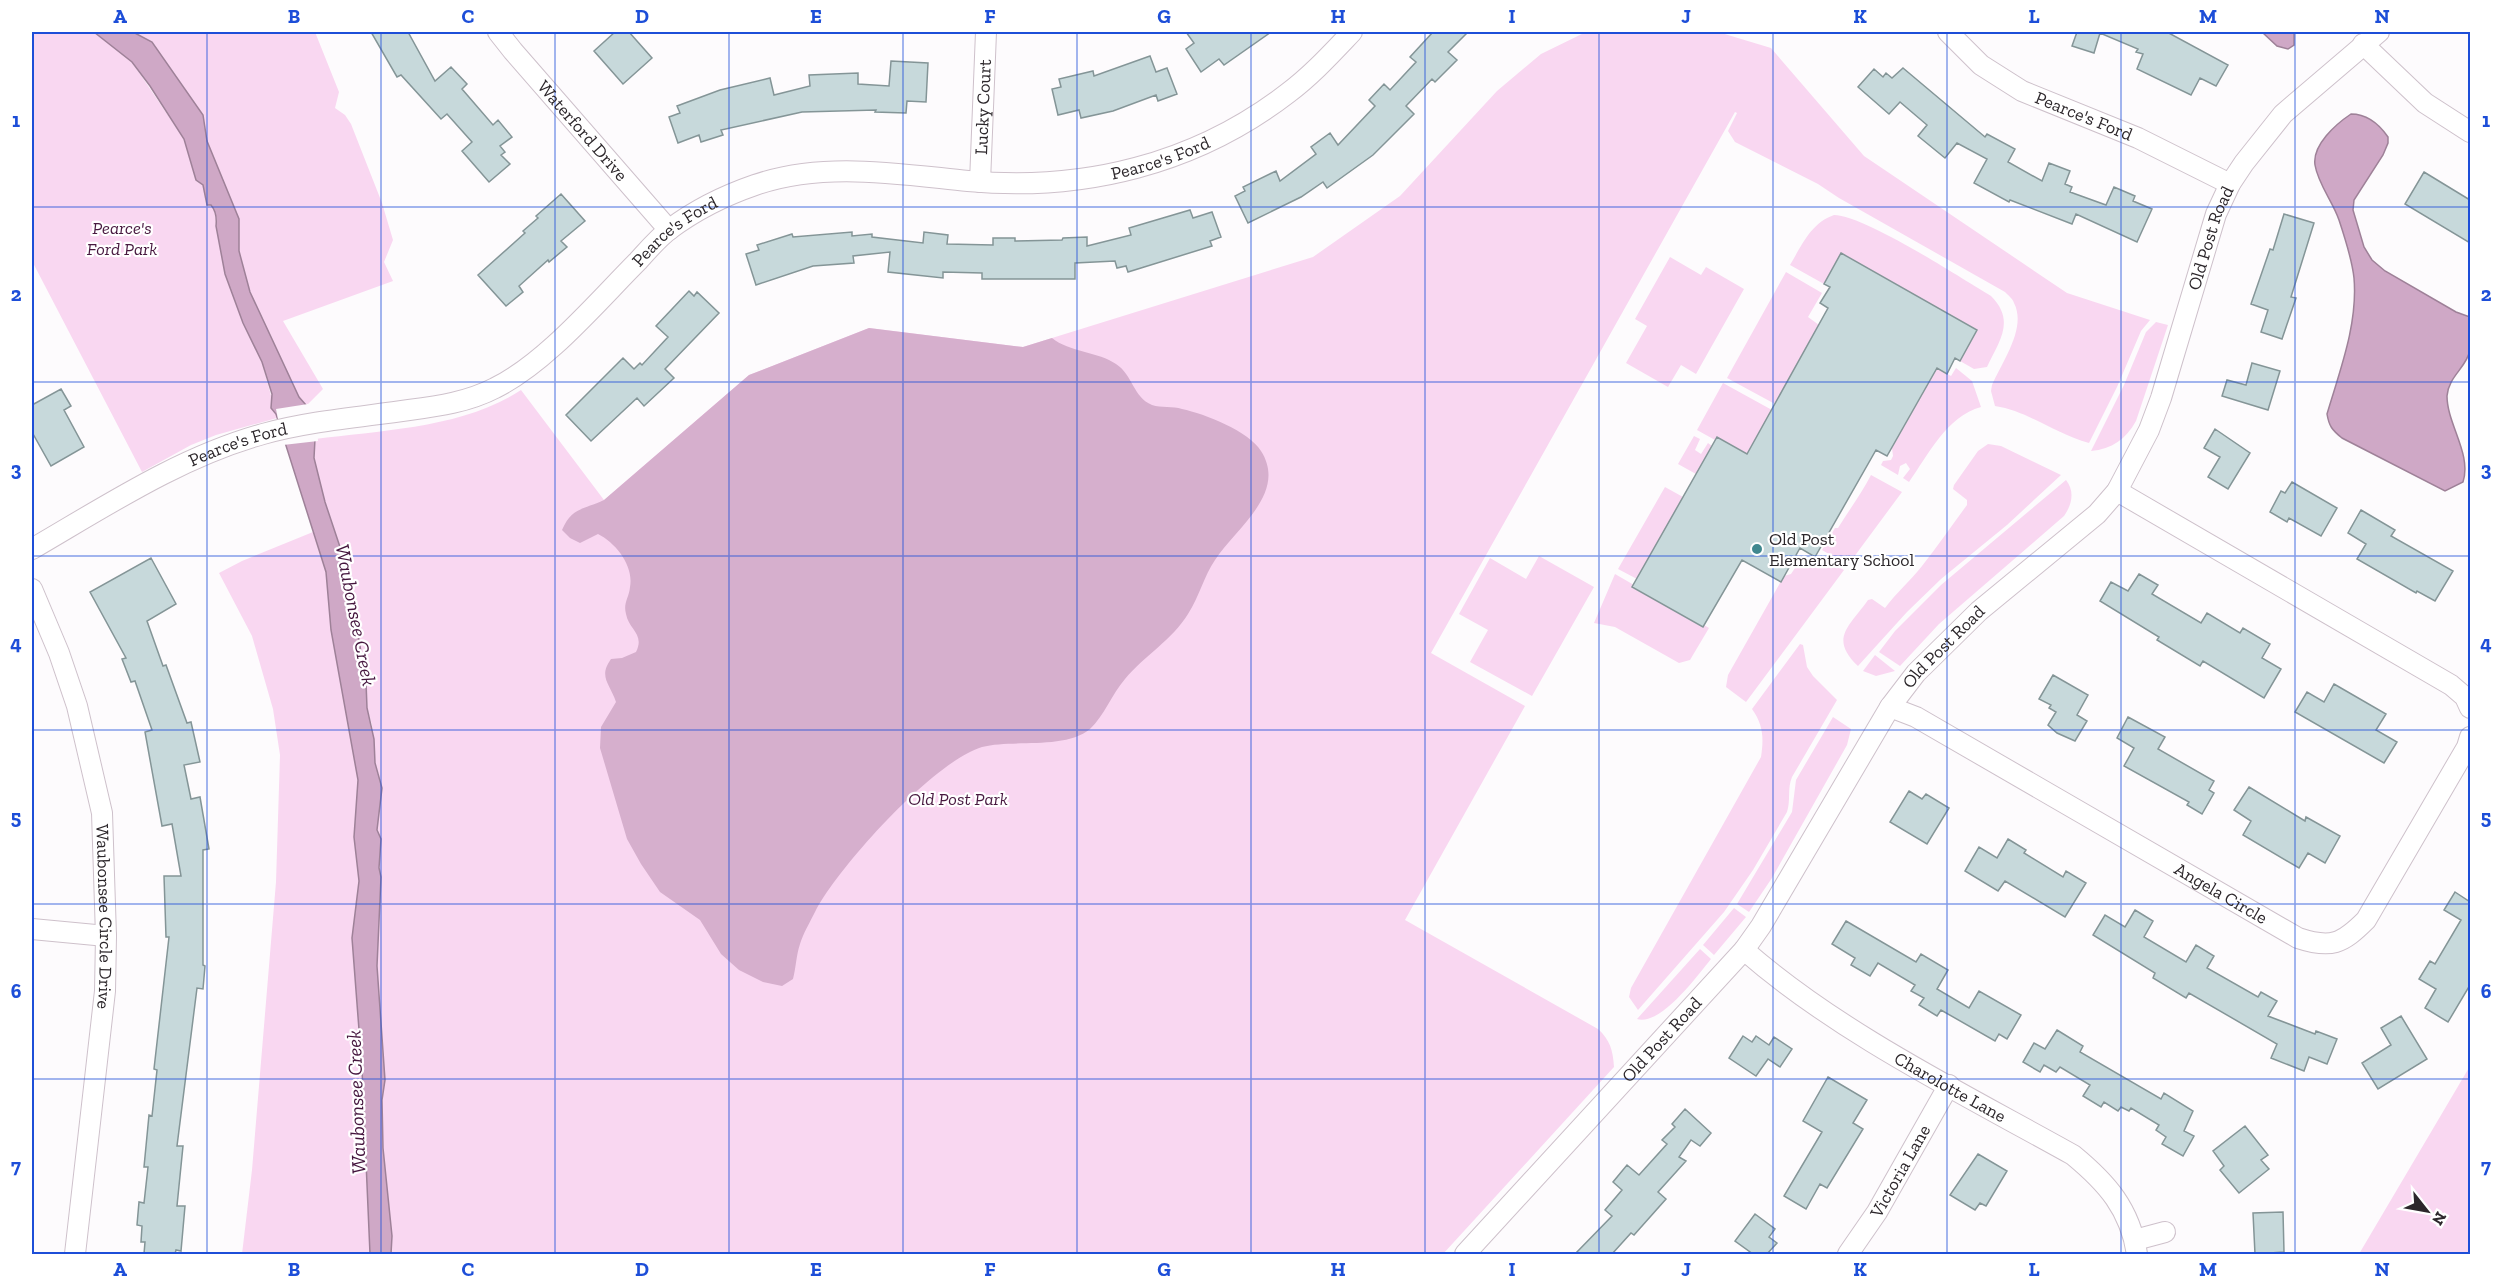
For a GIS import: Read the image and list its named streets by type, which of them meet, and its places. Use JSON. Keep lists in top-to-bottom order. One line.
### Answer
{"streets":{"street":["Lucky Court","Pearce's Ford","Waterford Drive","Old Post Road","Angela Circle","Waubonsee Circle Drive","Charolotte Lane","Victoria Lane"]},"crossings":[["Lucky Court","Pearce's Ford"],["Pearce's Ford","Waterford Drive"],["Pearce's Ford","Old Post Road"],["Old Post Road","Angela Circle"],["Old Post Road","Charolotte Lane"],["Charolotte Lane","Victoria Lane"]],"water":["Waubonsee Creek"],"parks":["Pearce's Ford Park","Old Post Park"],"places":["Old Post Elementary School"],"north":"bottom right","grid":{"columns":["A","B","C","D","E","F","G","H","I","J","K","L","M","N"],"rows":["1","2","3","4","5","6","7"]}}
